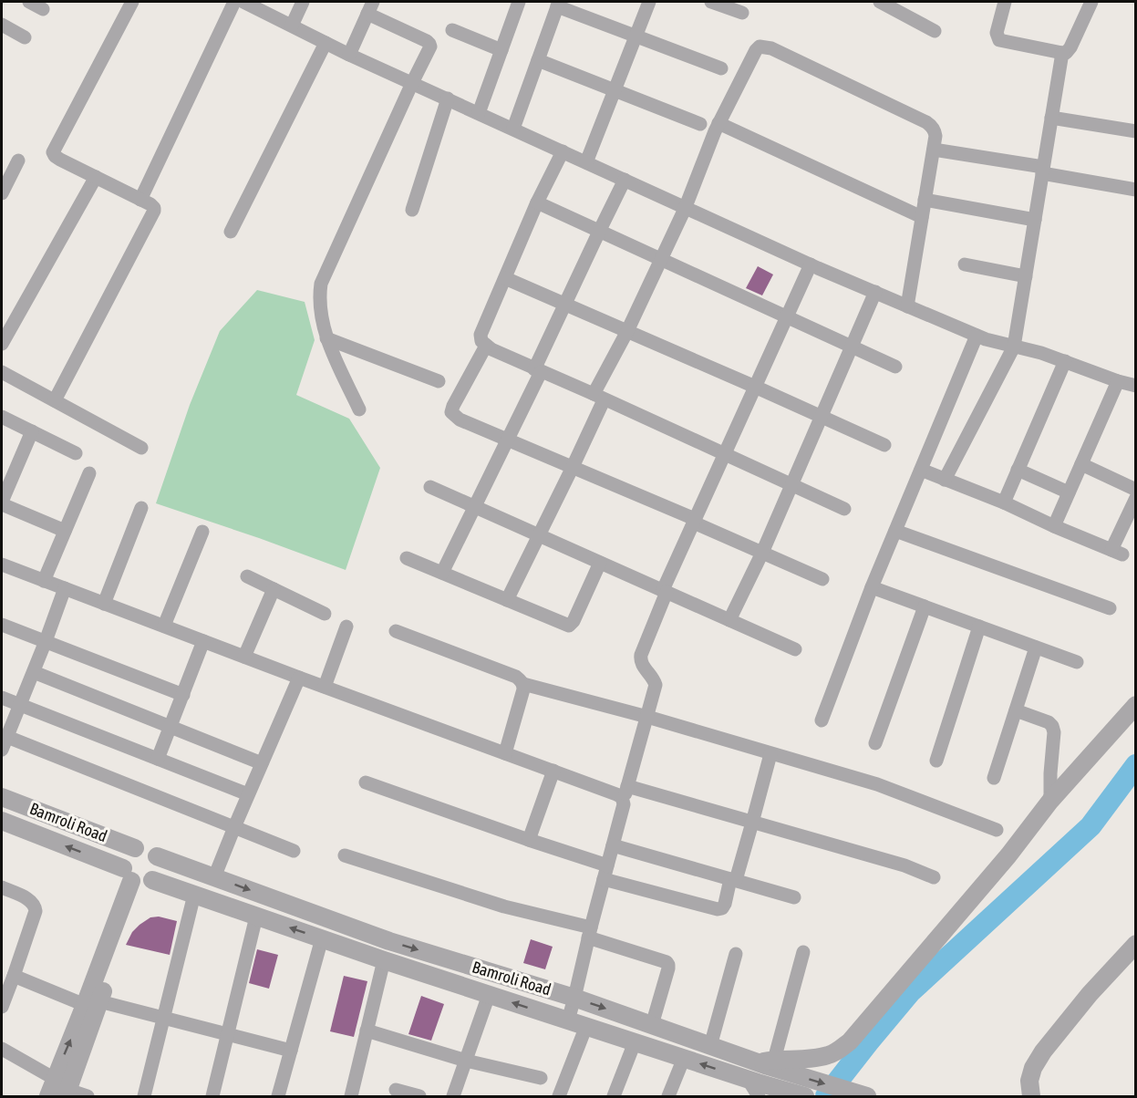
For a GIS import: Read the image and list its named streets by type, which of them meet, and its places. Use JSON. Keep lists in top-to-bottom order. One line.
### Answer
{"streets":{"street":["Bamroli Road"]}}
